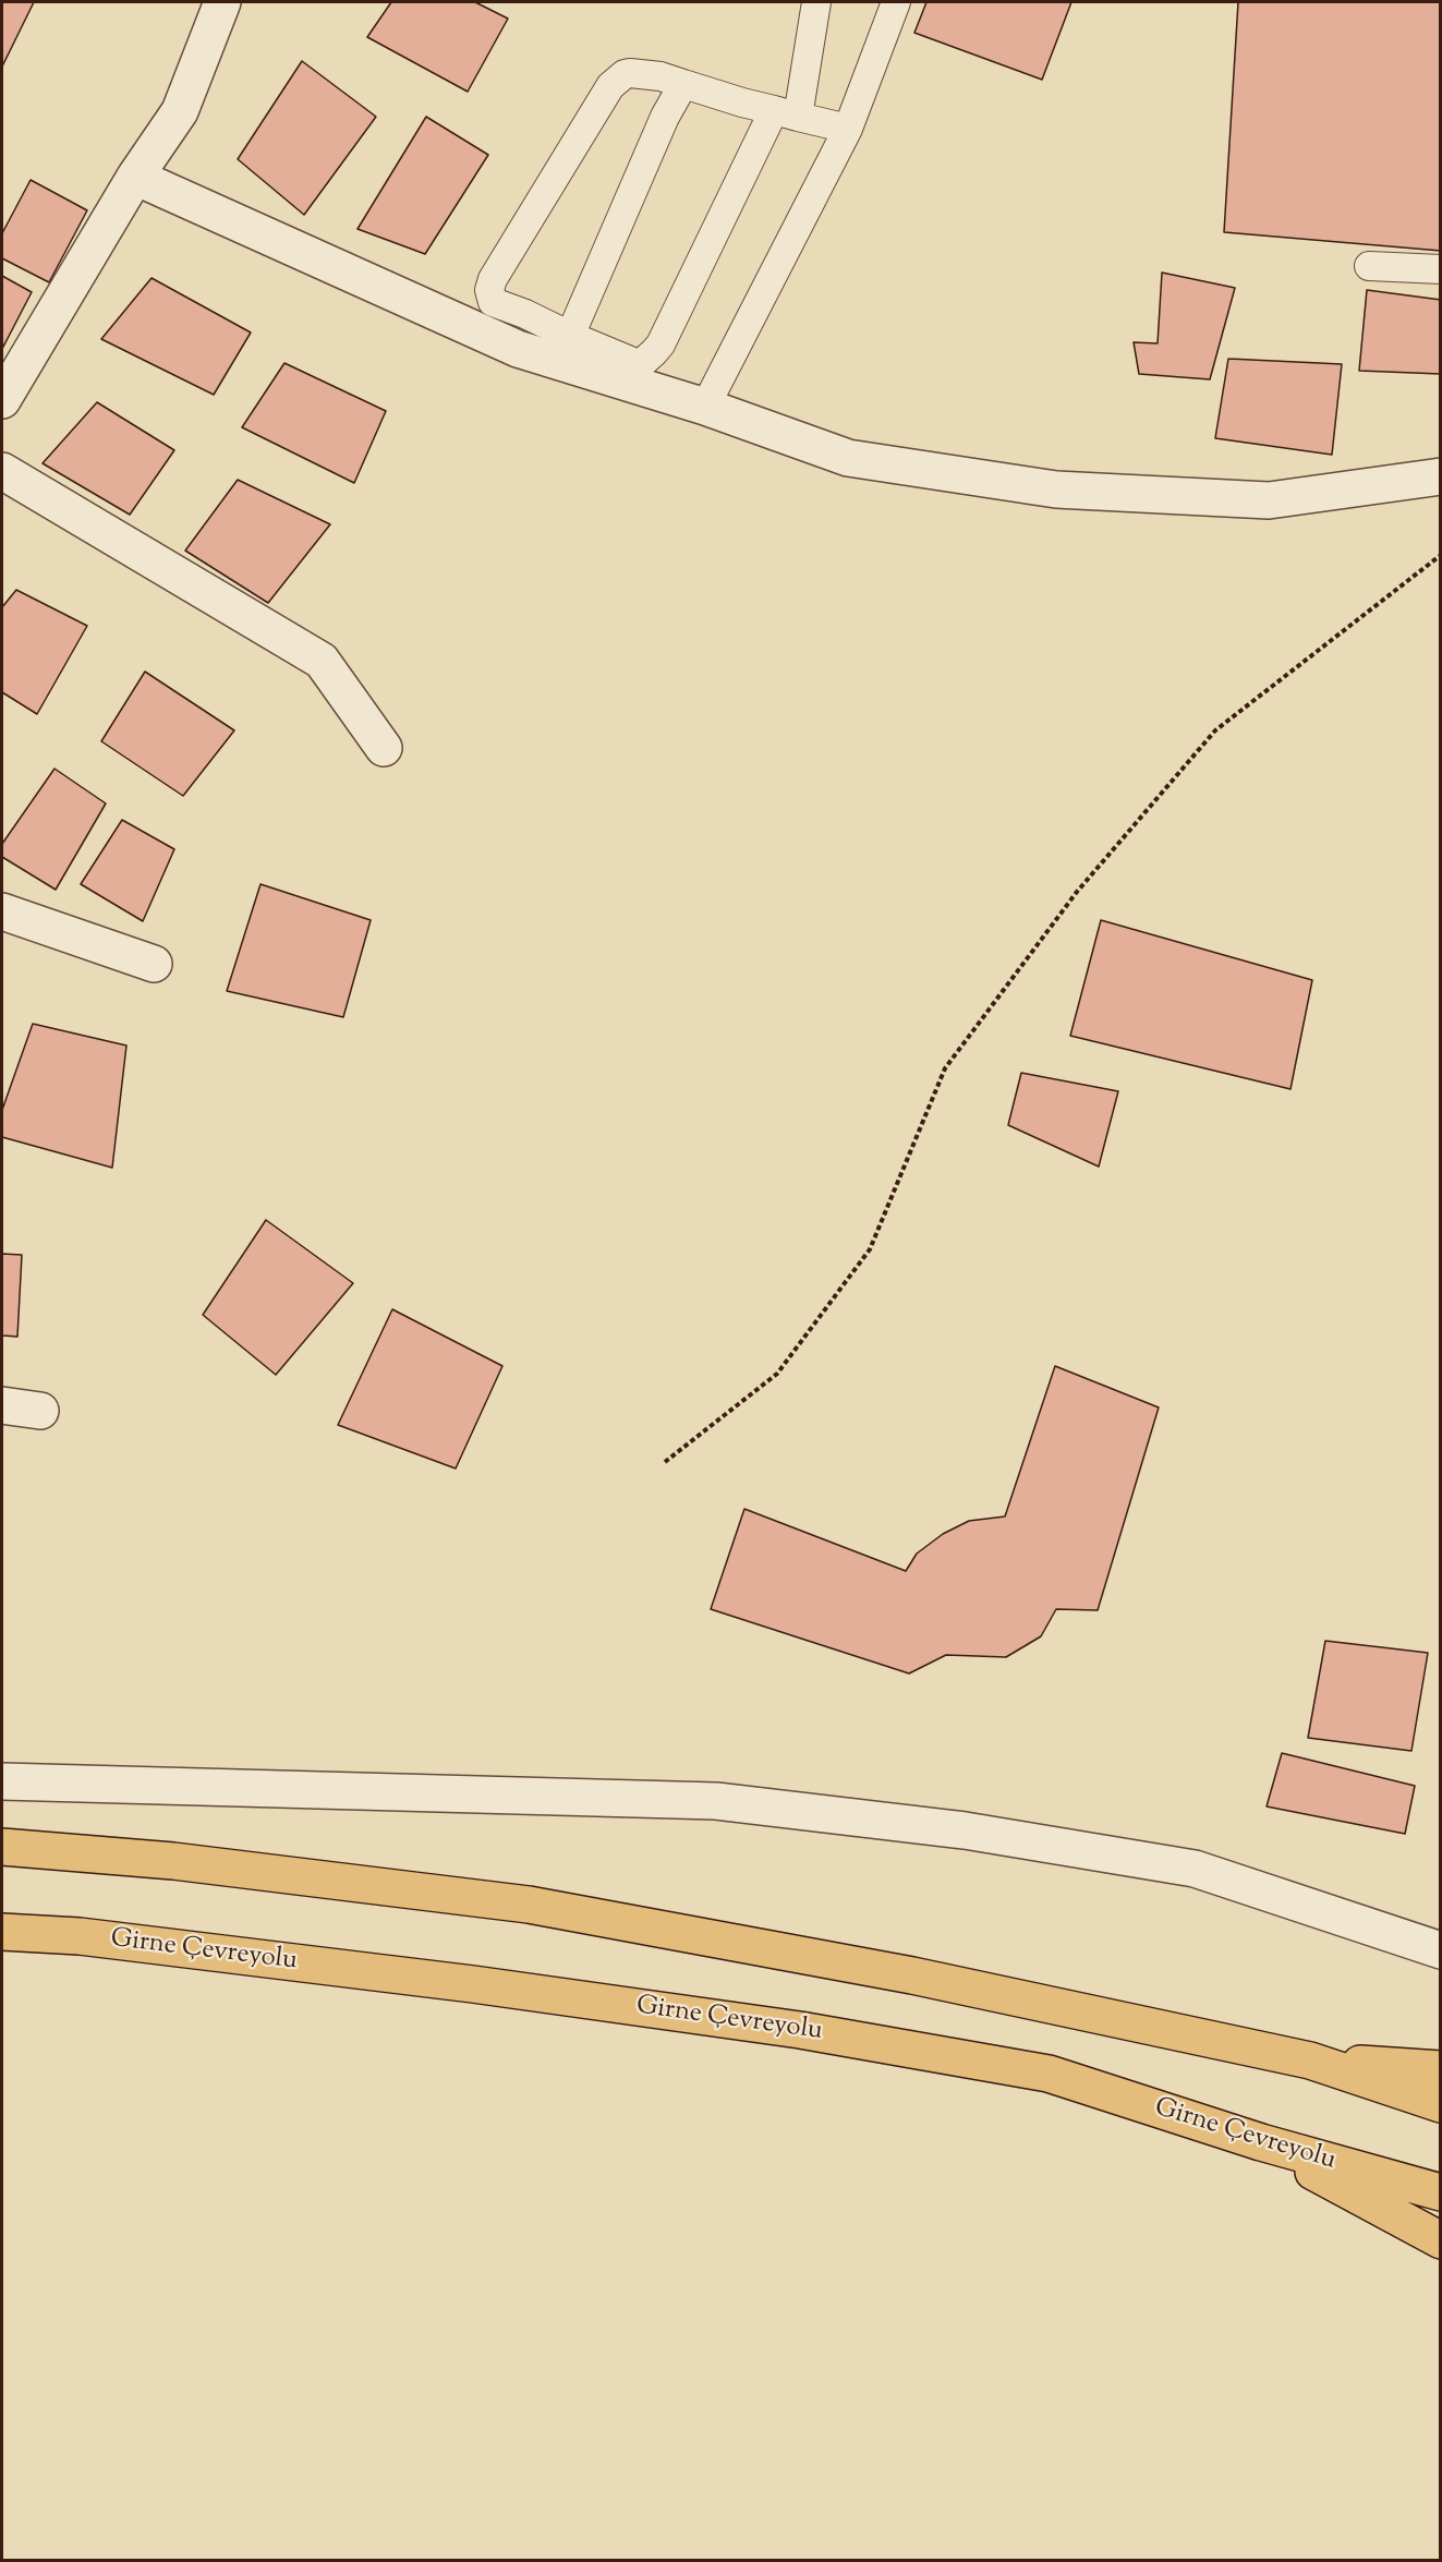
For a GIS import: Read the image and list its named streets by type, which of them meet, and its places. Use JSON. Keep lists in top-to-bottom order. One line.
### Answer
{"streets":{"highway":["Girne Çevreyolu"]}}
